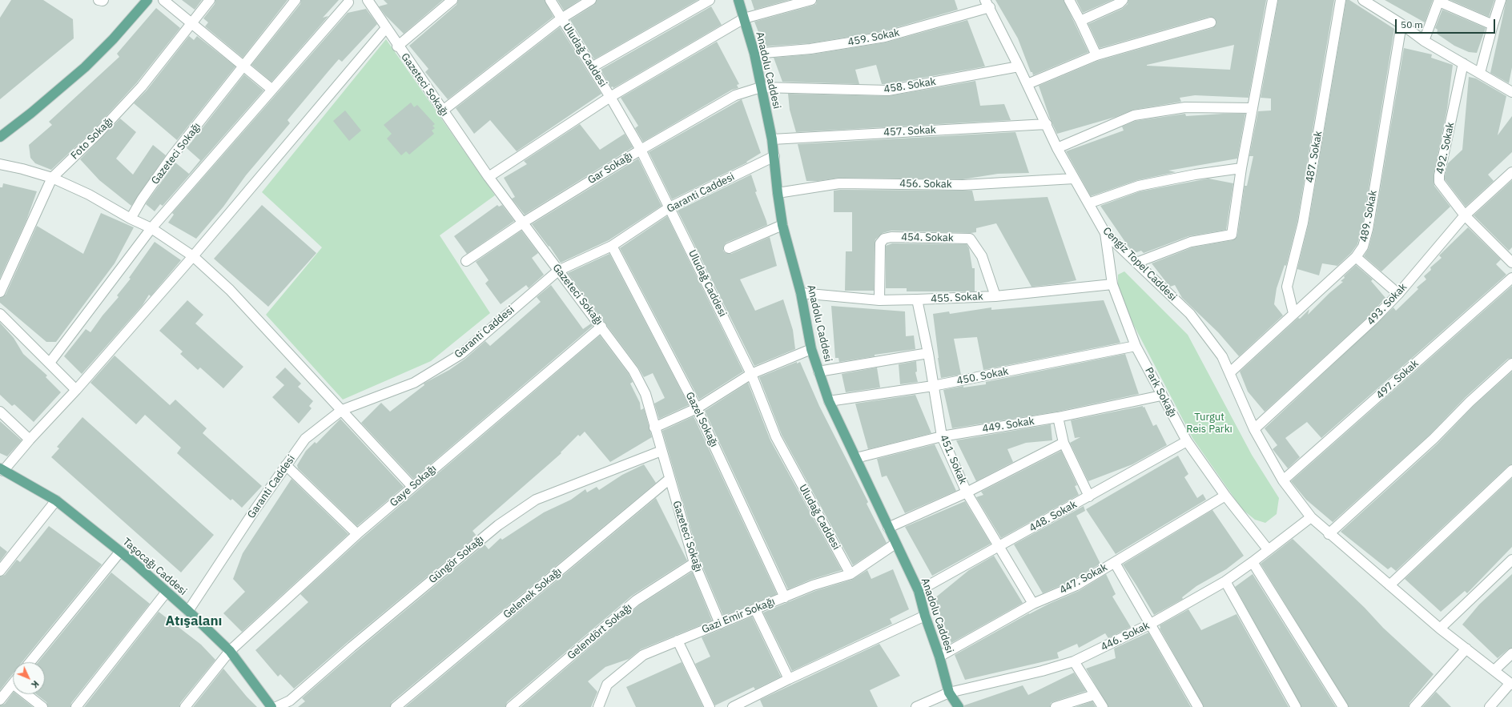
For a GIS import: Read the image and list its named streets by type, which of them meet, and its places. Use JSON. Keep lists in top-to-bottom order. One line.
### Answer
{"streets":{"main road":["Anadolu Caddesi","Taşocağı Caddesi"],"street":["459. Sokak","Uludağ Caddesi","Gazeteci Sokağı","458. Sokak","457. Sokak","Foto Sokağı","492. Sokak","487. Sokak","Gar Sokağı","456. Sokak","Garanti Caddesi","489. Sokak","454. Sokak","Cengiz Topel Caddesi","455. Sokak","493. Sokak","450. Sokak","497. Sokak","Park Sokağı","Gazel Sokağı","449. Sokak","451. Sokak","Gaye Sokağı","448. Sokak","Güngör Sokağı","447. Sokak","Gelenek Sokağı","Gazi Emir Sokağı","Gelendört Sokağı","446. Sokak"]},"crossings":[["459. Sokak","Anadolu Caddesi"],["459. Sokak","Cengiz Topel Caddesi"],["Uludağ Caddesi","Gar Sokağı"],["Uludağ Caddesi","Garanti Caddesi"],["Uludağ Caddesi","Gazi Emir Sokağı"],["Anadolu Caddesi","458. Sokak"],["Anadolu Caddesi","457. Sokak"],["Anadolu Caddesi","Gar Sokağı"],["Anadolu Caddesi","456. Sokak"],["Anadolu Caddesi","Garanti Caddesi"],["Anadolu Caddesi","455. Sokak"],["Anadolu Caddesi","450. Sokak"],["Anadolu Caddesi","449. Sokak"],["Anadolu Caddesi","448. Sokak"],["Anadolu Caddesi","447. Sokak"],["Anadolu Caddesi","Gazi Emir Sokağı"],["Anadolu Caddesi","446. Sokak"],["Gazeteci Sokağı","Gar Sokağı"],["Gazeteci Sokağı","Garanti Caddesi"],["Gazeteci Sokağı","Gaye Sokağı"],["Gazeteci Sokağı","Güngör Sokağı"],["Gazeteci Sokağı","Gelenek Sokağı"],["Gazeteci Sokağı","Gazi Emir Sokağı"],["Gazeteci Sokağı","Gelendört Sokağı"],["458. Sokak","Gar Sokağı"],["458. Sokak","Cengiz Topel Caddesi"],["457. Sokak","Cengiz Topel Caddesi"],["492. Sokak","493. Sokak"],["487. Sokak","489. Sokak"],["456. Sokak","Cengiz Topel Caddesi"],["Garanti Caddesi","Gazel Sokağı"],["Garanti Caddesi","Taşocağı Caddesi"],["489. Sokak","Cengiz Topel Caddesi"],["454. Sokak","455. Sokak"],["Cengiz Topel Caddesi","493. Sokak"],["Cengiz Topel Caddesi","497. Sokak"],["Cengiz Topel Caddesi","Park Sokağı"],["Cengiz Topel Caddesi","446. Sokak"],["455. Sokak","Park Sokağı"],["455. Sokak","451. Sokak"],["450. Sokak","Park Sokağı"],["450. Sokak","451. Sokak"],["Park Sokağı","449. Sokak"],["Park Sokağı","448. Sokak"],["Park Sokağı","447. Sokak"],["Park Sokağı","446. Sokak"],["Gazel Sokağı","Gazi Emir Sokağı"],["449. Sokak","451. Sokak"],["451. Sokak","448. Sokak"],["451. Sokak","447. Sokak"],["Gaye Sokağı","Taşocağı Caddesi"]],"districts":["Atışalanı"],"parks":["Turgut Reis Parkı"],"scale_bar":"50 m","north":"bottom right"}
